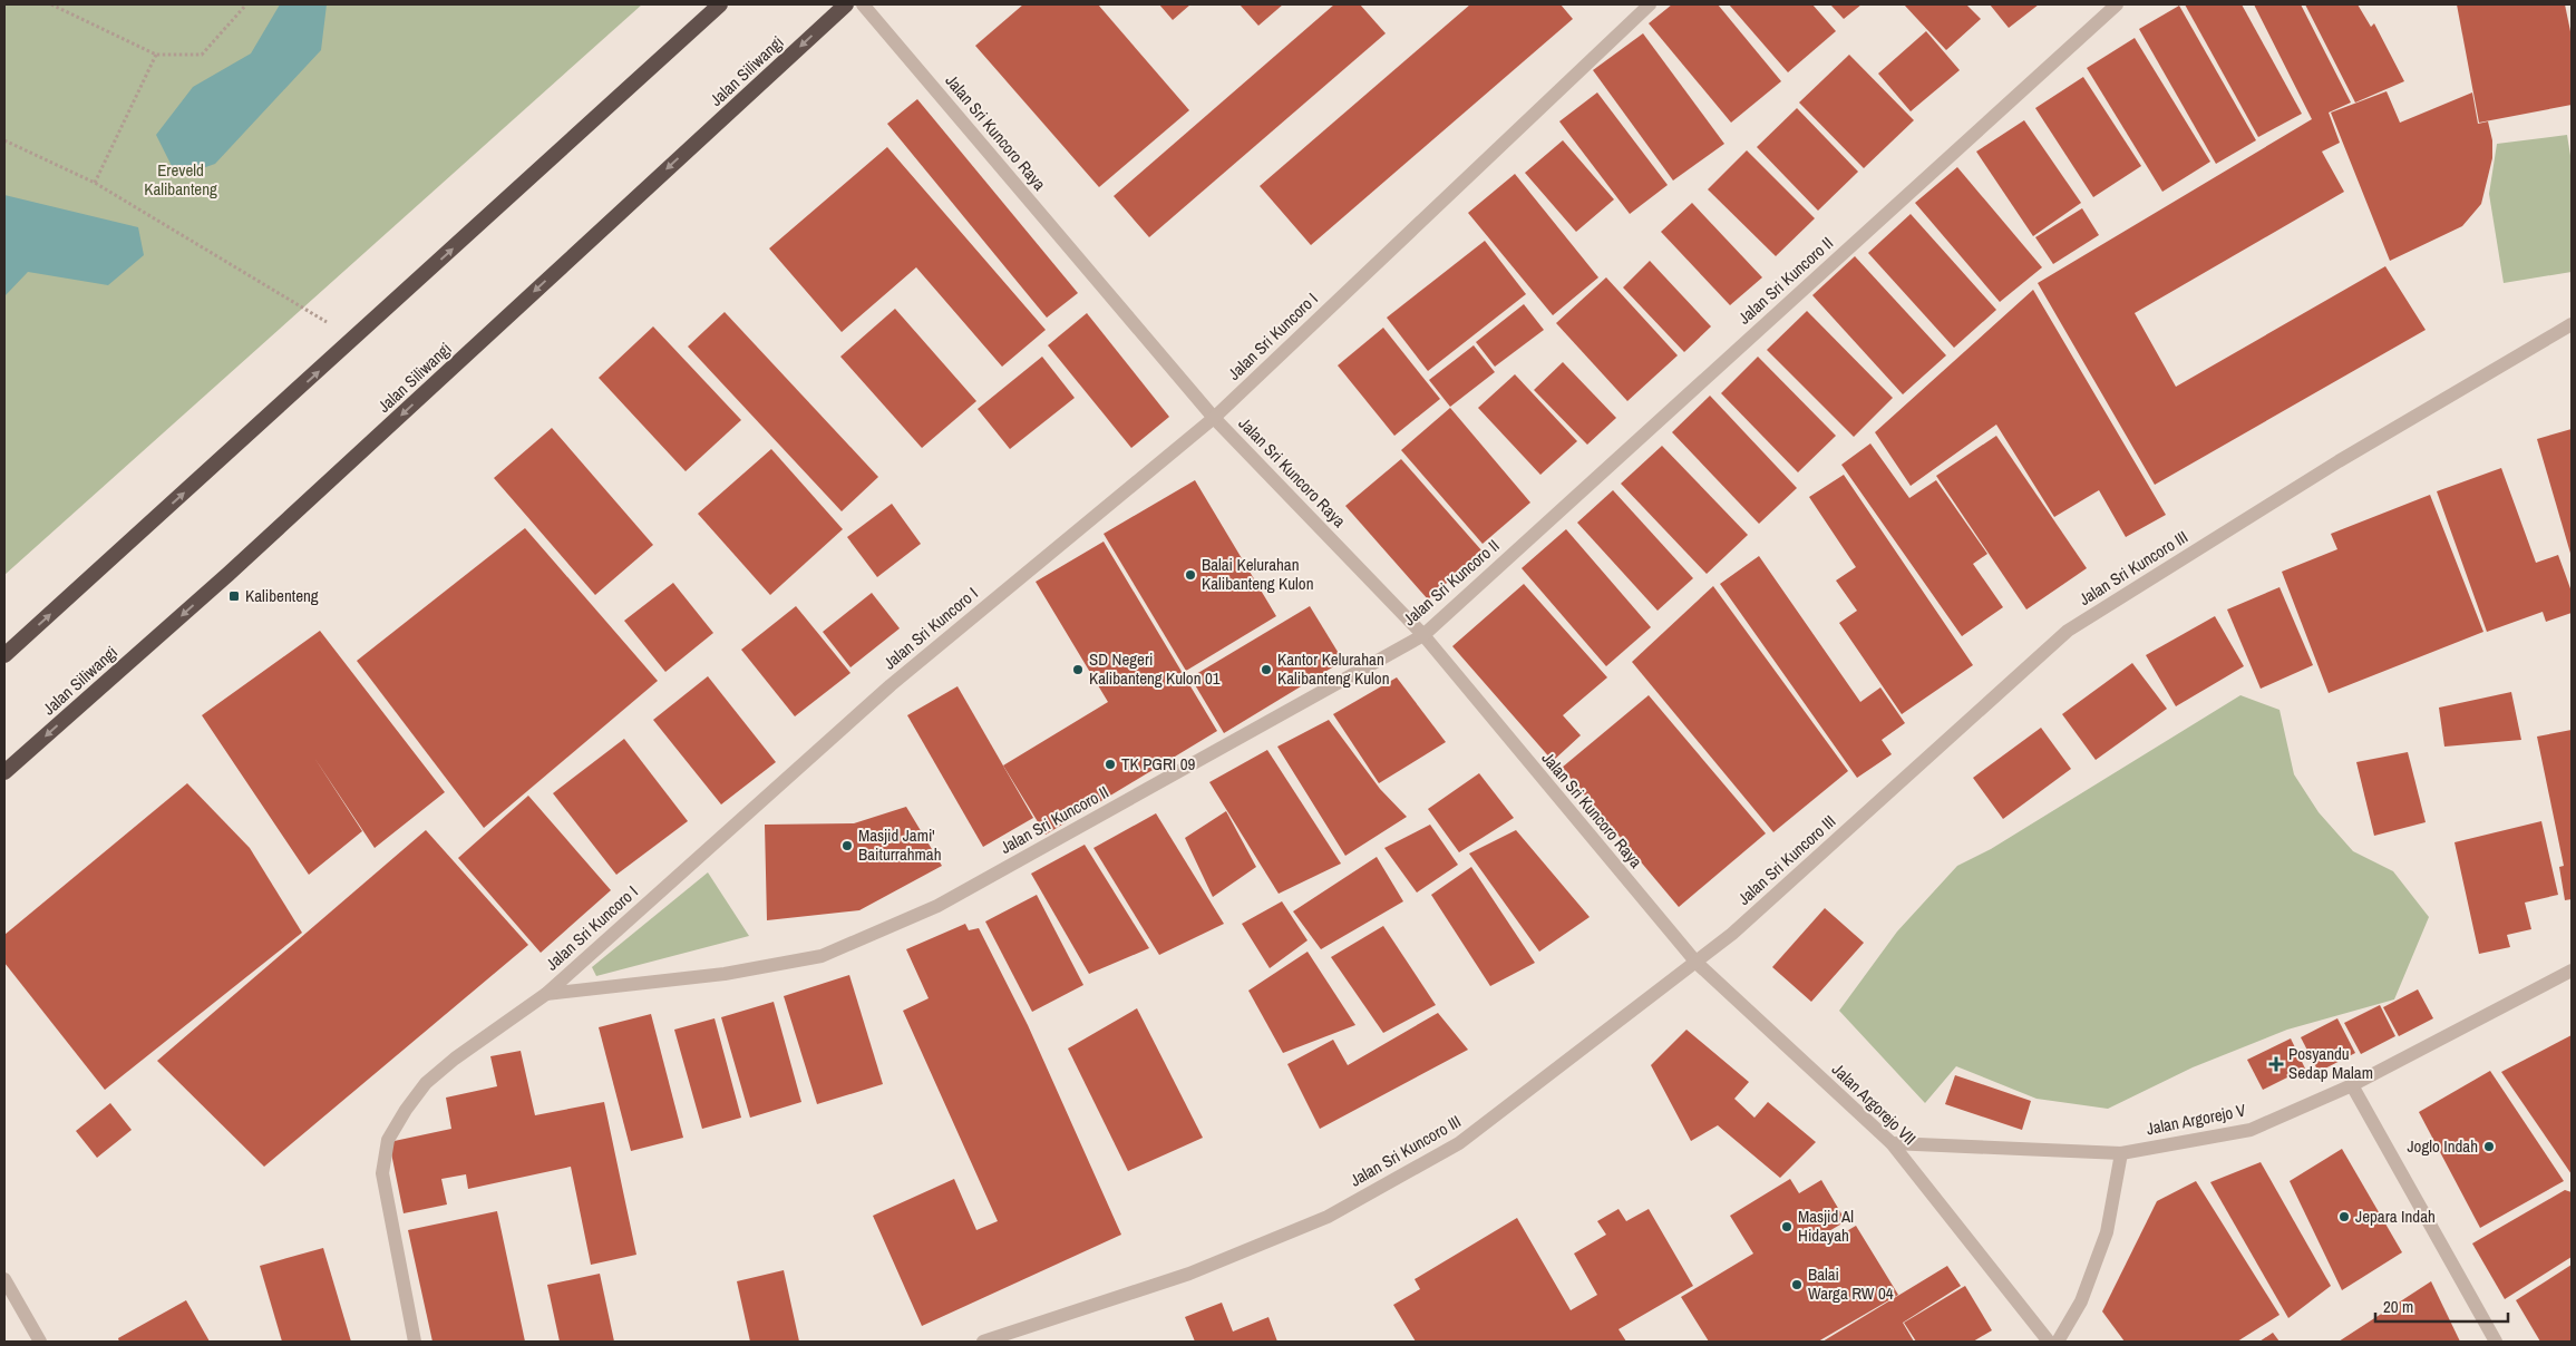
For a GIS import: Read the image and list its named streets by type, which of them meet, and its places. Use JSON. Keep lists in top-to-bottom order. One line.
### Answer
{"streets":{"highway":["Jalan Siliwangi"],"street":["Jalan Sri Kuncoro Raya","Jalan Sri Kuncoro II","Jalan Sri Kuncoro I","Jalan Sri Kuncoro III","Jalan Argorejo VII","Jalan Argorejo V"]},"crossings":[["Jalan Sri Kuncoro Raya","Jalan Sri Kuncoro II"],["Jalan Sri Kuncoro Raya","Jalan Sri Kuncoro I"],["Jalan Sri Kuncoro Raya","Jalan Sri Kuncoro III"],["Jalan Sri Kuncoro Raya","Jalan Argorejo VII"],["Jalan Sri Kuncoro II","Jalan Sri Kuncoro I"],["Jalan Sri Kuncoro III","Jalan Argorejo VII"],["Jalan Argorejo VII","Jalan Argorejo V"]],"parks":["Ereveld Kalibanteng"],"places":{"other":["Balai Kelurahan Kalibanteng Kulon","SD Negeri Kalibanteng Kulon 01","Kantor Kelurahan Kalibanteng Kulon","TK PGRI 09","Masjid Jami' Baiturrahmah","Joglo Indah","Jepara Indah","Masjid Al Hidayah","Balai Warga RW 04"],"transit":["Kalibenteng"],"health":["Posyandu Sedap Malam"]},"scale_bar":"20 m"}
